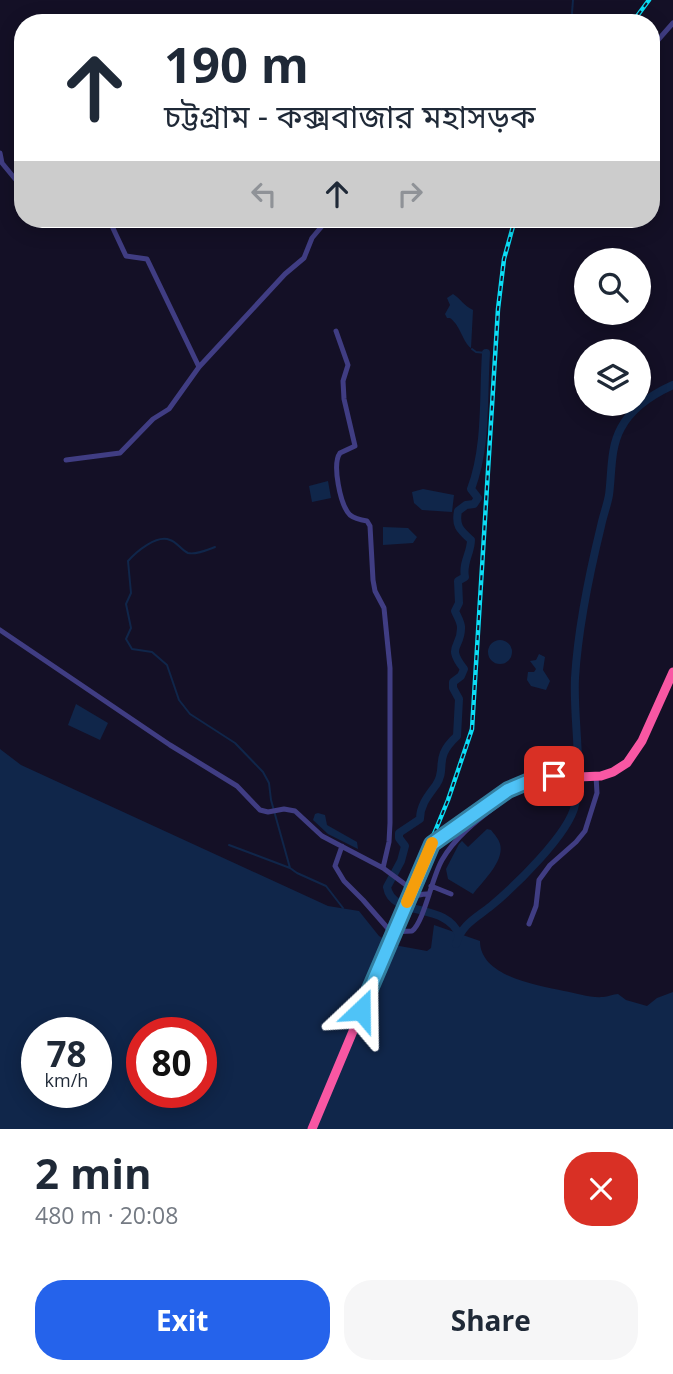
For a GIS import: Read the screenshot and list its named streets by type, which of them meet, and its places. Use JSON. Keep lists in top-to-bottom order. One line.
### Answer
{"page":{"turn":["190 m","চট্টগ্রাম - কক্সবাজার মহাসড়ক"],"speed":"78 km/h","limit":"80","heading":["2 min","480 m · 20:08"],"buttons":["Exit","Share"]}}
